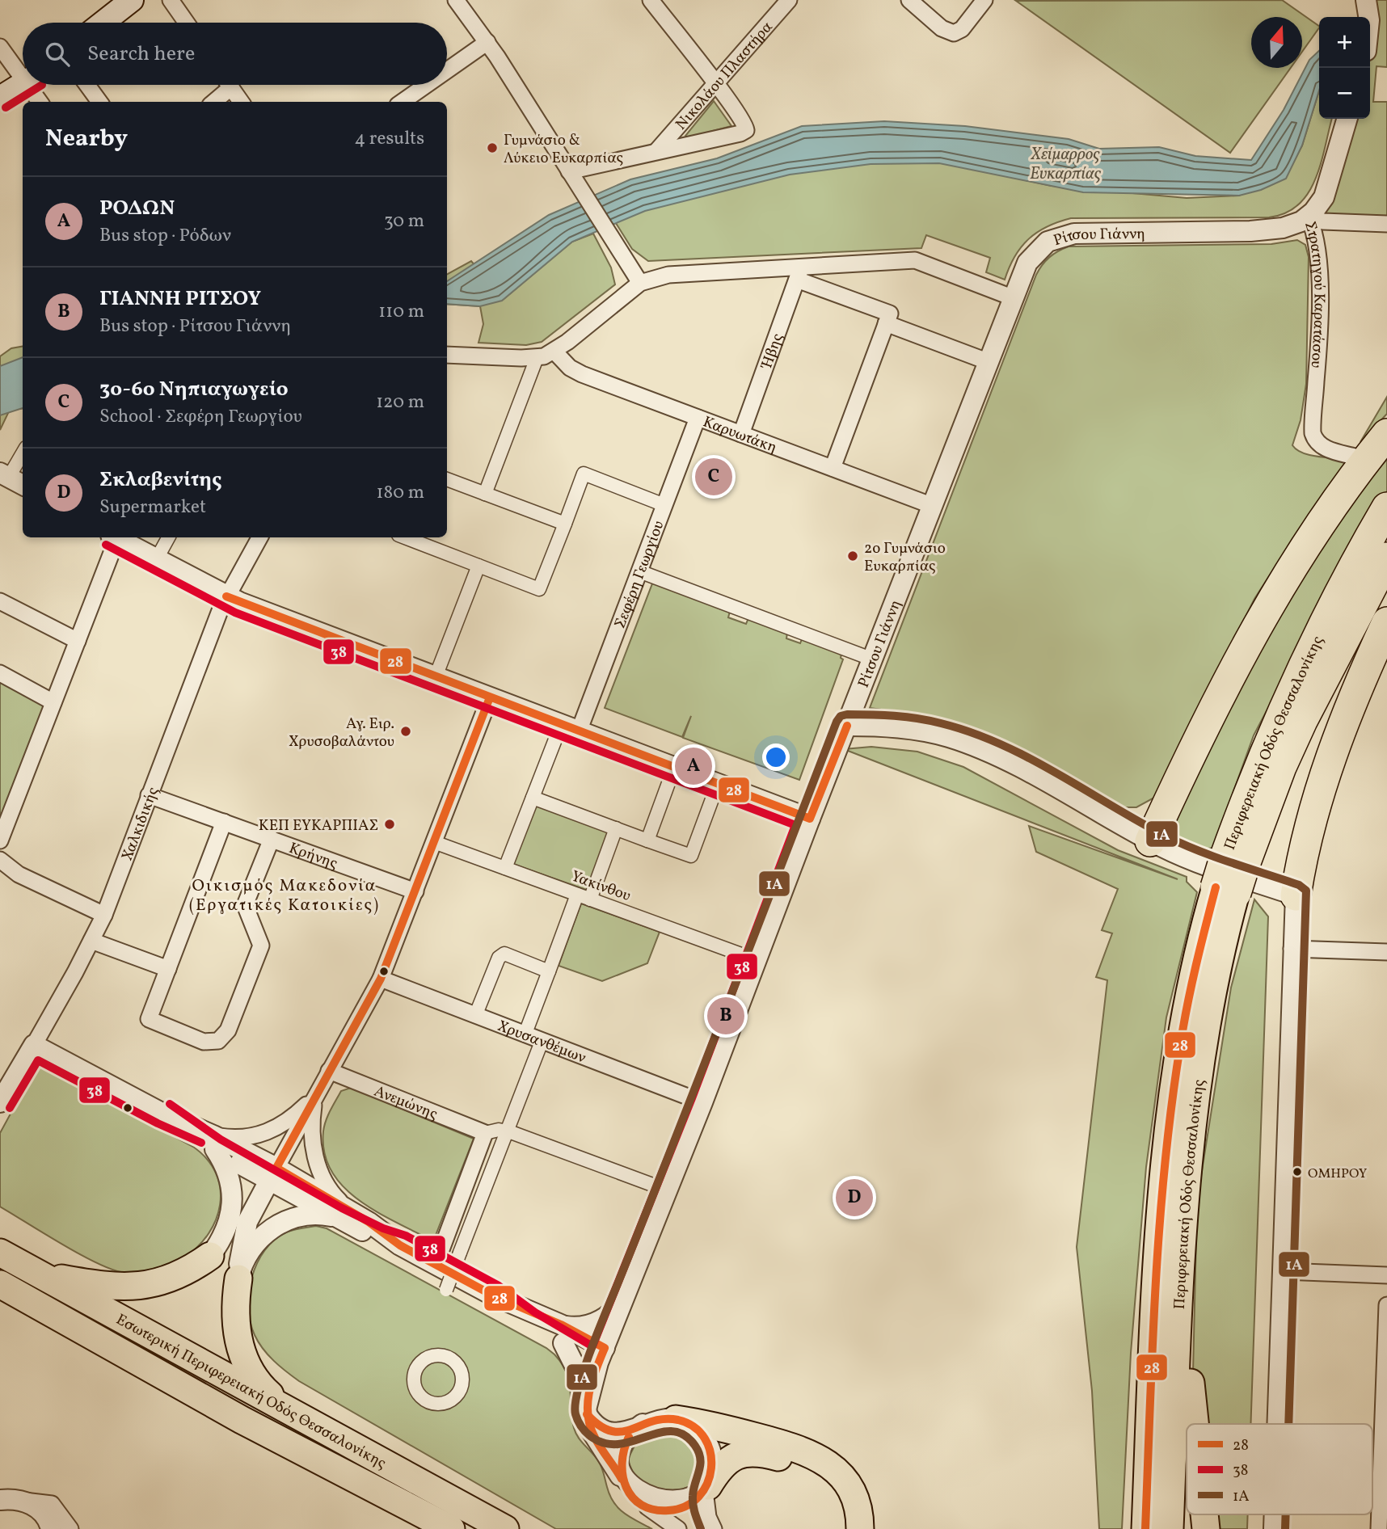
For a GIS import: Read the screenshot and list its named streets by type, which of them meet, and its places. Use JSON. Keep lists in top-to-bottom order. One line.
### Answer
{"streets":{"highway":["Περιφερειακή Οδός Θεσσαλονίκης","Εσωτερική Περιφερειακή Οδός Θεσσαλονίκης"],"street":["Νικολάου Πλαστήρα","Ρίτσου Γιάννη","Στρατηγού Καρατάσου","Ήβης","Καρυωτάκη","Σεφέρη Γεωργίου","Χαλκιδικής","Κρήνης","Υακίνθου","Χρυσανθέμων","Ανεμώνης"]},"crossings":[["Ρίτσου Γιάννη","Στρατηγού Καρατάσου"],["Ρίτσου Γιάννη","Καρυωτάκη"],["Ρίτσου Γιάννη","Υακίνθου"],["Ρίτσου Γιάννη","Χρυσανθέμων"],["Ήβης","Καρυωτάκη"],["Καρυωτάκη","Σεφέρη Γεωργίου"],["Χαλκιδικής","Κρήνης"]],"districts":["Οικισμός Μακεδονία (Εργατικές Κατοικίες)"],"water":["Χείμαρρος Ευκαρπίας"],"places":["Γυμνάσιο & Λύκειο Ευκαρπίας","2ο Γυμνάσιο Ευκαρπίας","Αγ. Ειρ. Χρυσοβαλάντου","ΚΕΠ ΕΥΚΑΡΠΙΑΣ","ΟΜΗΡΟΥ"],"lines":["transit line 38","transit line 28","transit line 1Α"],"legend":["28","38","1Α"],"north":"top","page":{"map_buttons":["+","−"],"search":"Search here","heading":["Nearby","4 results"],"list":[{"mark":"A","name":"ΡΟΔΩΝ","note":"Bus stop · Ρόδων","value":"30 m"},{"mark":"B","name":"ΓΙΑΝΝΗ ΡΙΤΣΟΥ","note":"Bus stop · Ρίτσου Γιάννη","value":"110 m"},{"mark":"C","name":"3ο-6ο Νηπιαγωγείο","note":"School · Σεφέρη Γεωργίου","value":"120 m"},{"mark":"D","name":"Σκλαβενίτης","note":"Supermarket","value":"180 m"}],"pins":["C","A","B","D"]}}
